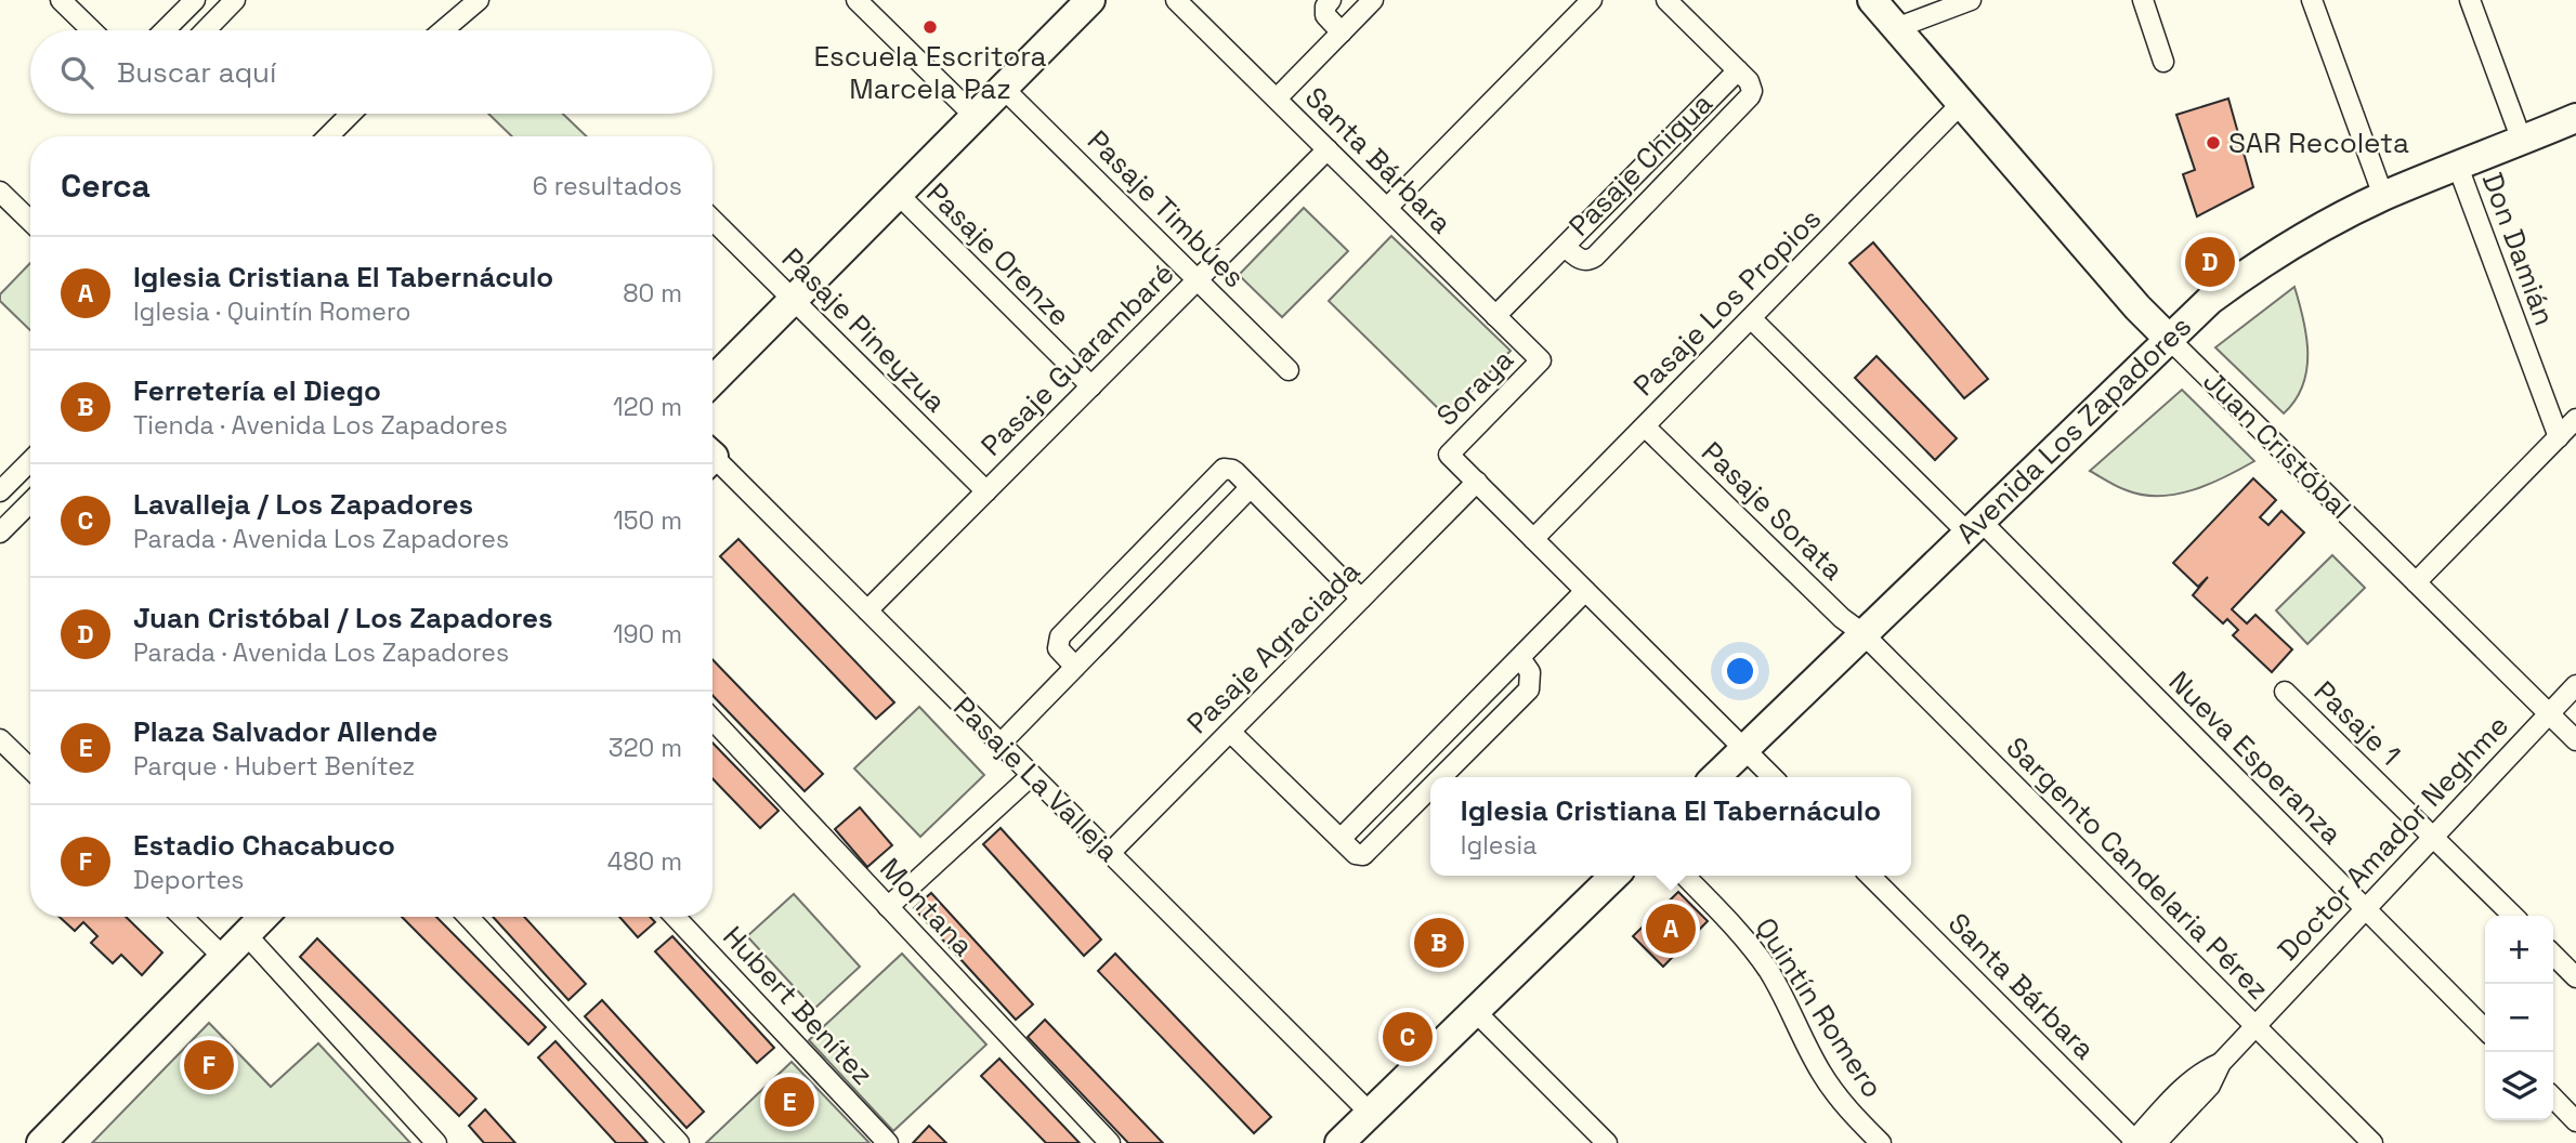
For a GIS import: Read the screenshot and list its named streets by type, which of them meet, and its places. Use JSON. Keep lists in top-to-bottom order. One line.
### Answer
{"streets":{"main road":["Avenida Los Zapadores","Juan Cristóbal"],"street":["Santa Bárbara","Pasaje Chigua","Pasaje Timbúes","Don Damián","Pasaje Orenze","Pasaje Los Propios","Pasaje Pineyzua","Pasaje Guarambaré","Soraya","Pasaje Sorata","Pasaje Agraciada","Pasaje 1","Nueva Esperanza","Pasaje La Valleja","Doctor Amador Neghme","Sargento Candelaria Pérez","Montana","Hubert Benítez","Quintín Romero"]},"crossings":[["Santa Bárbara","Pasaje Chigua"],["Santa Bárbara","Pasaje Guarambaré"],["Santa Bárbara","Soraya"],["Santa Bárbara","Doctor Amador Neghme"],["Pasaje Timbúes","Pasaje Guarambaré"],["Don Damián","Avenida Los Zapadores"],["Pasaje Orenze","Pasaje Guarambaré"],["Pasaje Los Propios","Juan Cristóbal"],["Pasaje Los Propios","Pasaje Sorata"],["Pasaje Los Propios","Nueva Esperanza"],["Pasaje Pineyzua","Pasaje Guarambaré"],["Pasaje Guarambaré","Pasaje La Valleja"],["Soraya","Pasaje Agraciada"],["Avenida Los Zapadores","Juan Cristóbal"],["Avenida Los Zapadores","Pasaje Sorata"],["Avenida Los Zapadores","Nueva Esperanza"],["Avenida Los Zapadores","Sargento Candelaria Pérez"],["Juan Cristóbal","Doctor Amador Neghme"],["Pasaje Sorata","Sargento Candelaria Pérez"],["Pasaje Agraciada","Pasaje La Valleja"],["Pasaje 1","Doctor Amador Neghme"],["Nueva Esperanza","Doctor Amador Neghme"],["Doctor Amador Neghme","Sargento Candelaria Pérez"]],"places":["Escuela Escritora Marcela Paz","SAR Recoleta"],"page":{"search":"Buscar aquí","heading":["Cerca","6 resultados"],"pins":["D","A","B","C","F","E"],"list":[{"mark":"A","name":"Iglesia Cristiana El Tabernáculo","note":"Iglesia · Quintín Romero","value":"80 m"},{"mark":"B","name":"Ferretería el Diego","note":"Tienda · Avenida Los Zapadores","value":"120 m"},{"mark":"C","name":"Lavalleja / Los Zapadores","note":"Parada · Avenida Los Zapadores","value":"150 m"},{"mark":"D","name":"Juan Cristóbal / Los Zapadores","note":"Parada · Avenida Los Zapadores","value":"190 m"},{"mark":"E","name":"Plaza Salvador Allende","note":"Parque · Hubert Benítez","value":"320 m"},{"mark":"F","name":"Estadio Chacabuco","note":"Deportes","value":"480 m"}],"popup":["Iglesia Cristiana El Tabernáculo","Iglesia"],"map_buttons":["+","−"]}}
